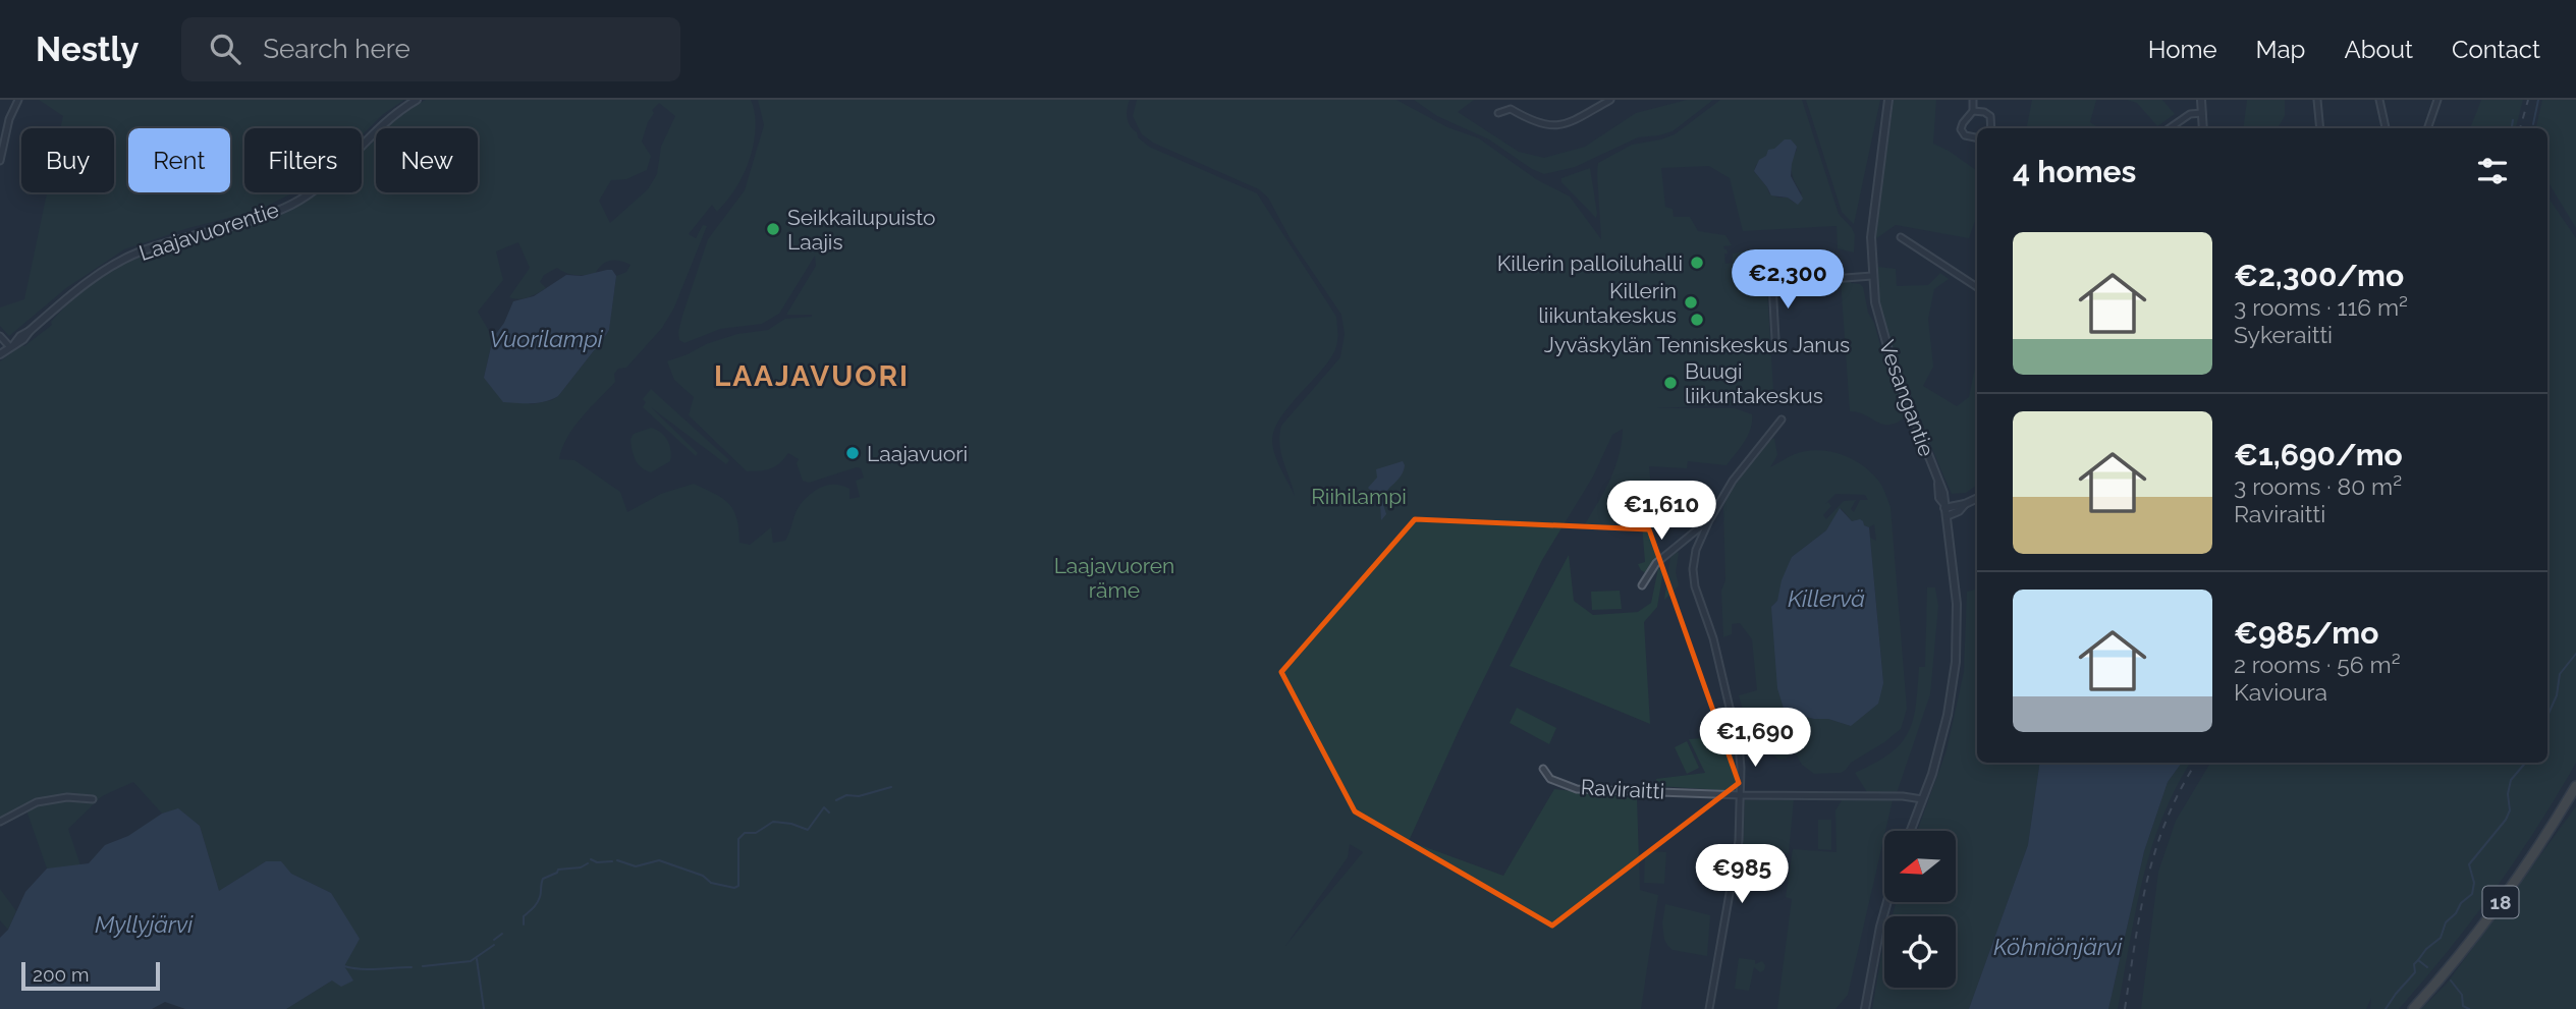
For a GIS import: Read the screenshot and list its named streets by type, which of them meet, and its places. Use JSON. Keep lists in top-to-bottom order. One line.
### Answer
{"streets":{"highway":["18"],"street":["Laajavuorentie","Vesangantie","Raviraitti"]},"crossings":[["Vesangantie","Raviraitti"]],"districts":["LAAJAVUORI"],"water":["Vuorilampi","Killervä","Myllyjärvi","Köhniönjärvi"],"parks":["Riihilampi","Laajavuoren räme"],"places":["Seikkailupuisto Laajis","Killerin palloiluhalli","Killerin liikuntakeskus","Jyväskylän Tenniskeskus Janus","Buugi liikuntakeskus","Laajavuori"],"scale_bar":"200 m","north":"left","page":{"header":"Nestly","search":"Search here","nav":["Home","Map","About","Contact"],"chip":["Buy","Rent","Filters","New"],"heading":"4 homes","list":[{"name":"€2,300/mo","note":"3 rooms · 116 m² · Sykeraitti"},{"name":"€1,690/mo","note":"3 rooms · 80 m² · Raviraitti"},{"name":"€985/mo","note":"2 rooms · 56 m² · Kavioura"}],"price":["€2,300","€1,610","€1,690","€985"],"scale":"200 m"}}
